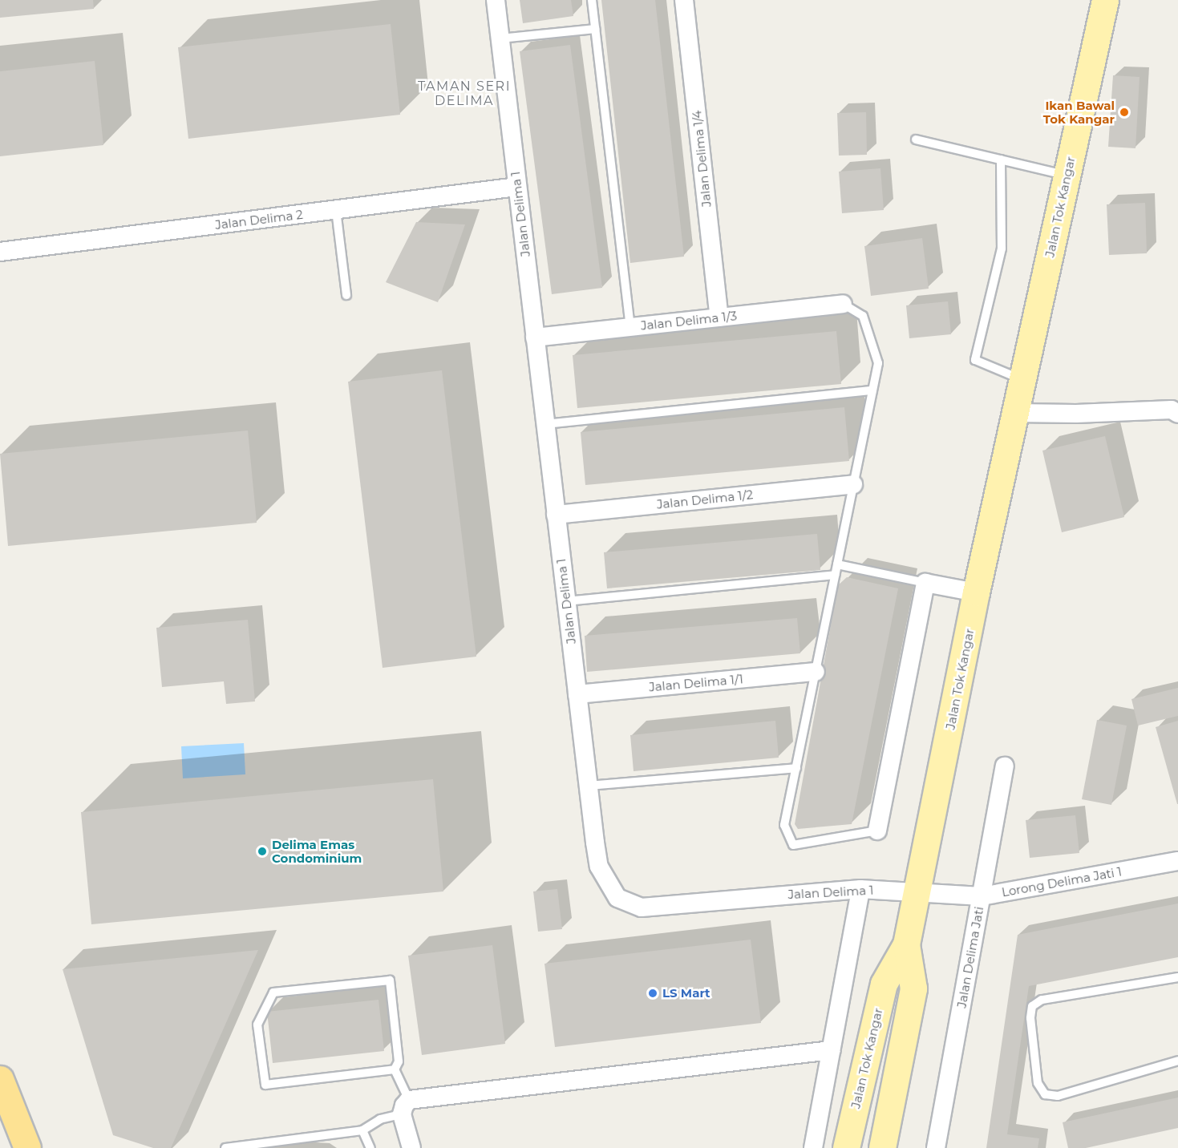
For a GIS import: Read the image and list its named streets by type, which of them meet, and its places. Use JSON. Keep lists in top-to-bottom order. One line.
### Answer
{"streets":{"main road":["Jalan Tok Kangar"],"street":["Jalan Delima 1/4","Jalan Delima 1","Jalan Delima 2","Jalan Delima 1/3","Jalan Delima 1/2","Jalan Delima 1/1","Lorong Delima Jati 1","Jalan Delima Jati"]},"crossings":[["Jalan Delima 1/4","Jalan Delima 1/3"],["Jalan Tok Kangar","Jalan Delima 1"],["Jalan Tok Kangar","Lorong Delima Jati 1"],["Jalan Delima 1","Jalan Delima 2"],["Jalan Delima 1","Jalan Delima 1/3"],["Jalan Delima 1","Jalan Delima 1/2"],["Jalan Delima 1","Jalan Delima 1/1"],["Jalan Delima 1","Lorong Delima Jati 1"],["Lorong Delima Jati 1","Jalan Delima Jati"]],"districts":["TAMAN SERI DELIMA"],"places":["Ikan Bawal Tok Kangar","Delima Emas Condominium","LS Mart"]}
